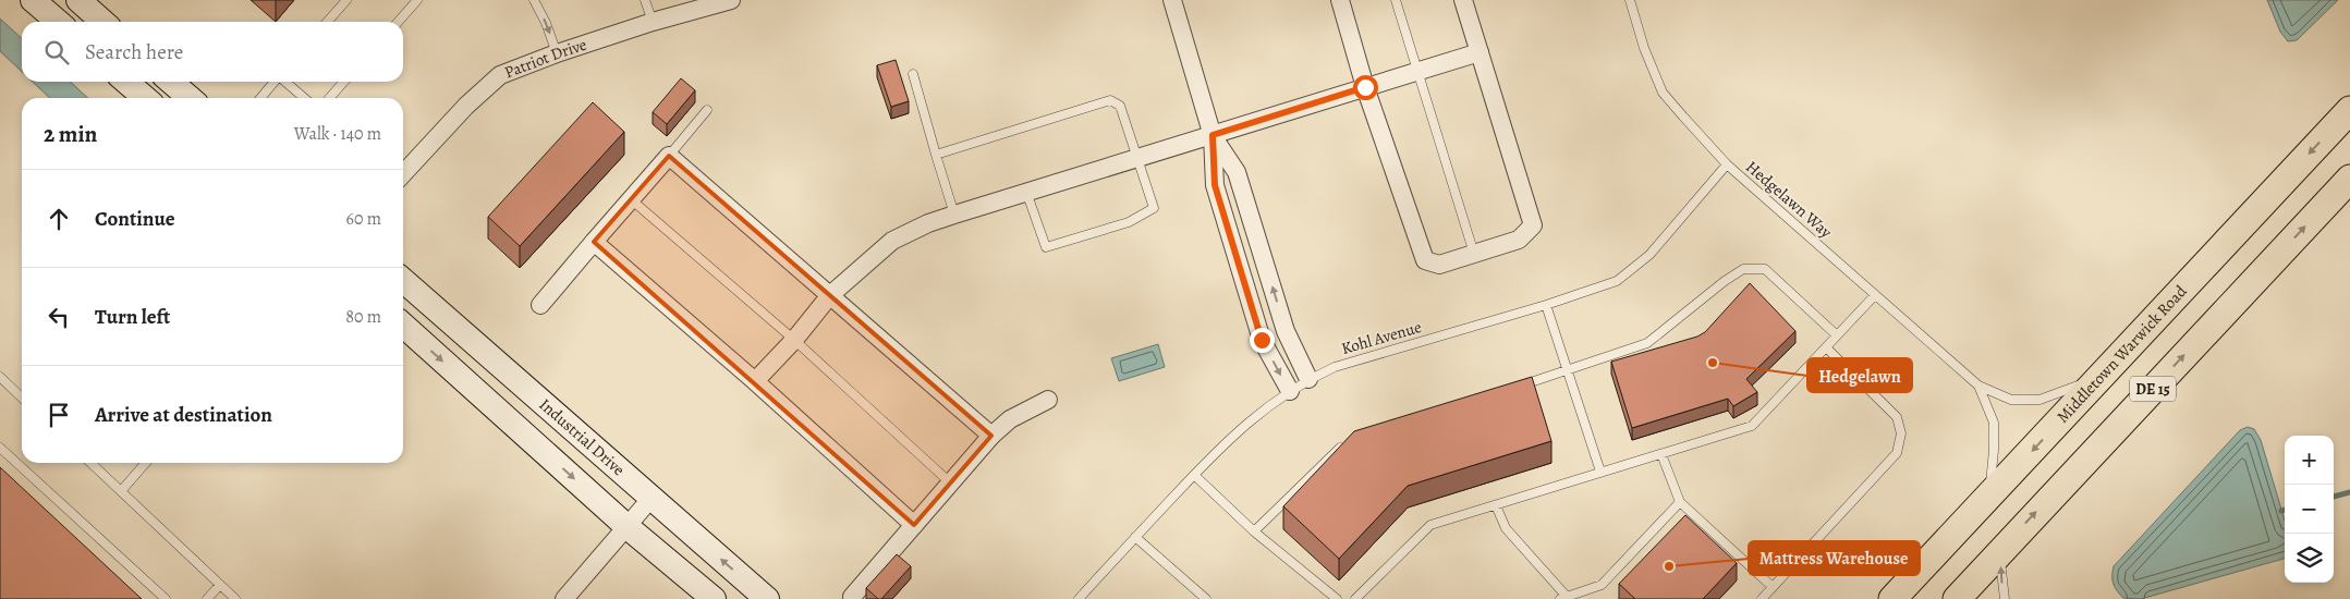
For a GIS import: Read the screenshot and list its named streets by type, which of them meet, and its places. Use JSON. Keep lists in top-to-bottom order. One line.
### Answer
{"streets":{"main road":["Middletown Warwick Road","DE 15"],"street":["Patriot Drive","Industrial Drive"],"lane":["Hedgelawn Way","Kohl Avenue"]},"crossings":[["Hedgelawn Way","Kohl Avenue"]],"places":["Hedgelawn","Mattress Warehouse"],"page":{"search":"Search here","heading":["2 min","Walk · 140 m"],"list":[["Continue","60 m"],["Turn left","80 m"],"Arrive at destination"],"map_buttons":["+","−"]}}
